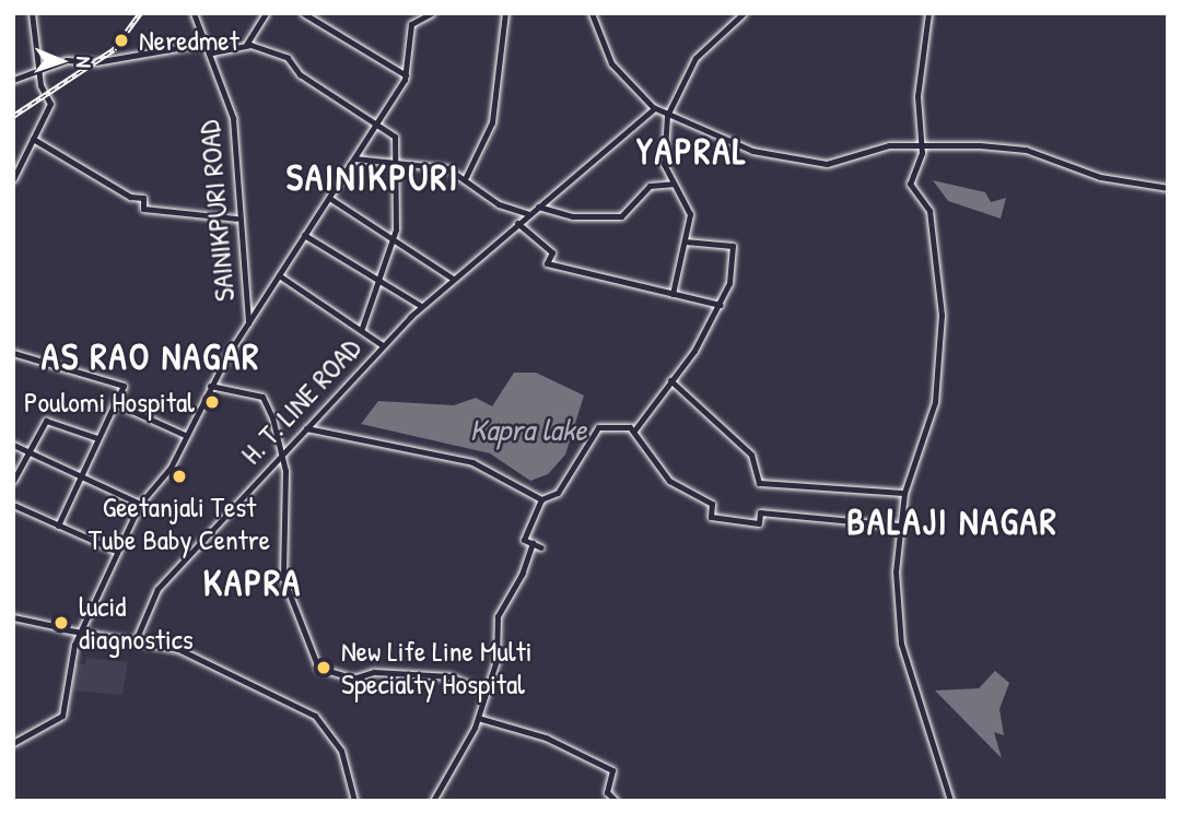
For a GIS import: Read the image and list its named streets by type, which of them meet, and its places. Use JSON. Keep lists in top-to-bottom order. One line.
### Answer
{"streets":{"street":["SAINIKPURI ROAD","H. T. LINE ROAD"]},"districts":["YAPRAL","SAINIKPURI","AS RAO NAGAR","BALAJI NAGAR","KAPRA"],"water":["Kapra lake"],"places":["Neredmet","Poulomi Hospital","Geetanjali Test Tube Baby Centre","lucid diagnostics","New Life Line Multi Specialty Hospital"],"north":"right"}
